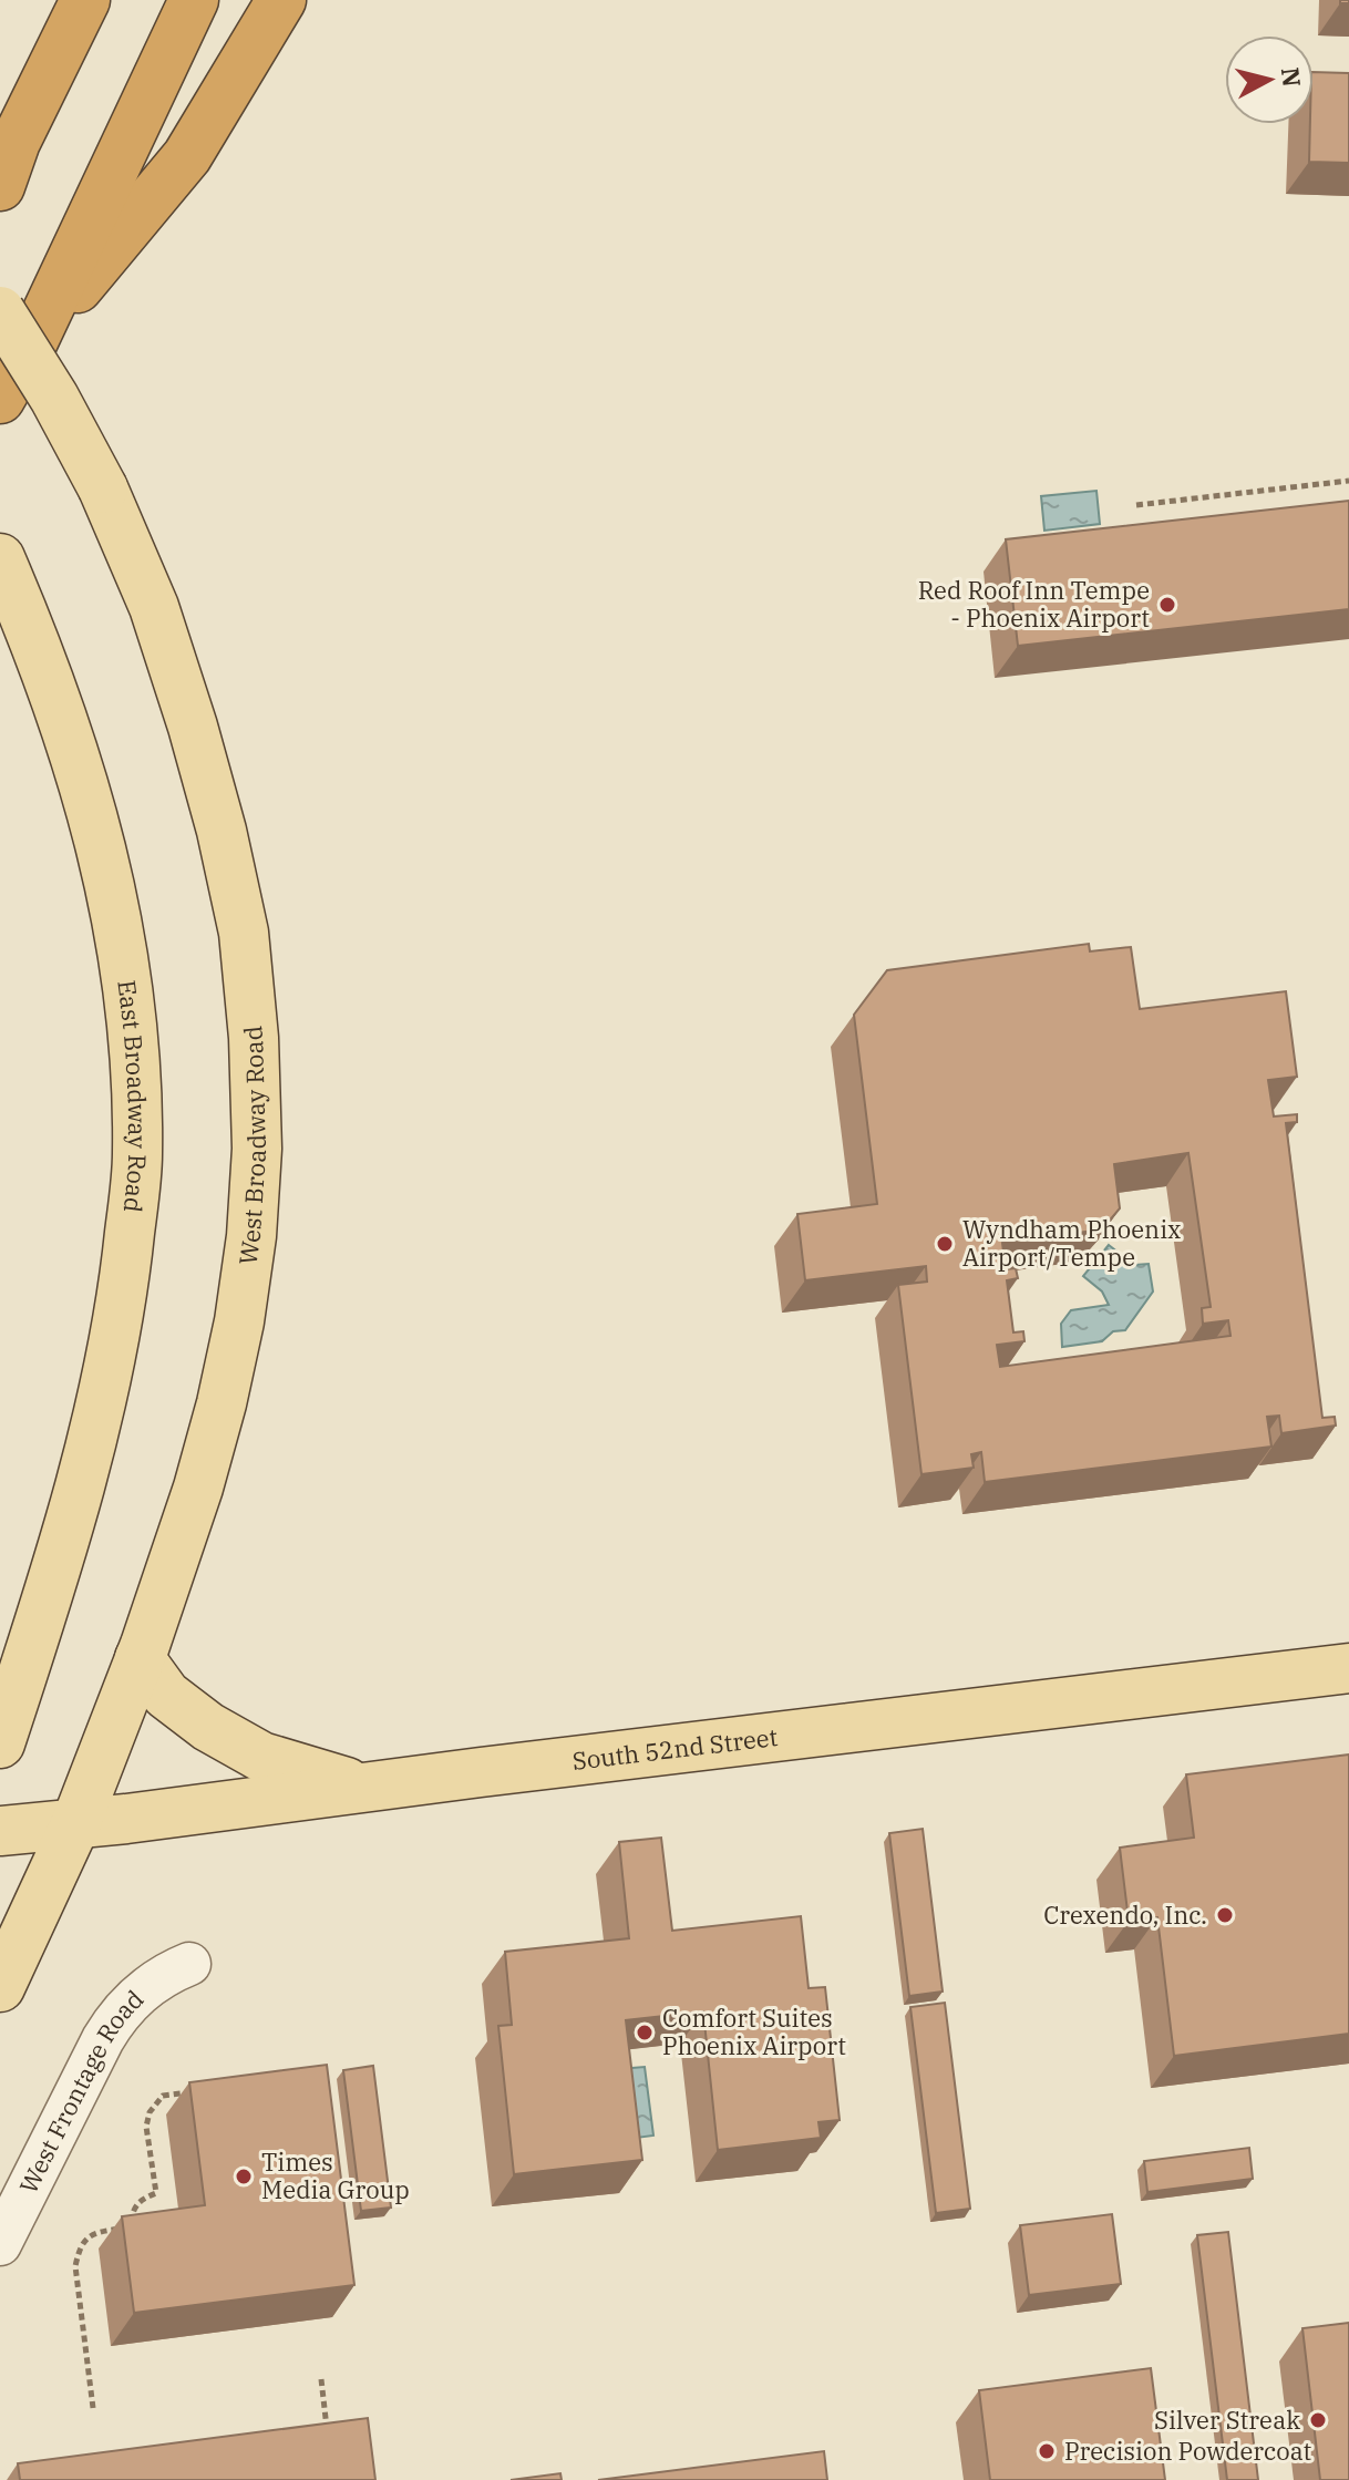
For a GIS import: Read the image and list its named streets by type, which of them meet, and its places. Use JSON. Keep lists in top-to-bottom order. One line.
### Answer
{"streets":{"main road":["East Broadway Road","West Broadway Road","South 52nd Street"],"street":["West Frontage Road"]},"crossings":[["West Broadway Road","South 52nd Street"]],"places":["Red Roof Inn Tempe - Phoenix Airport","Wyndham Phoenix Airport/Tempe","Crexendo, Inc.","Comfort Suites Phoenix Airport","Times Media Group","Silver Streak","Precision Powdercoat"],"north":"right"}
